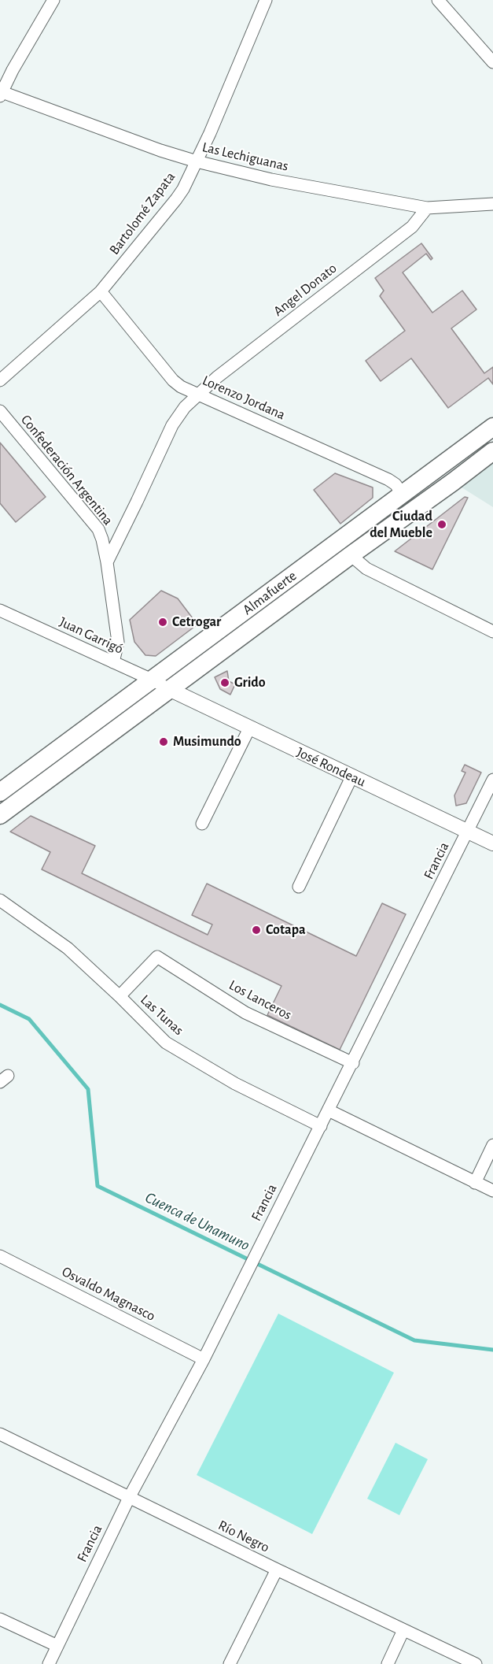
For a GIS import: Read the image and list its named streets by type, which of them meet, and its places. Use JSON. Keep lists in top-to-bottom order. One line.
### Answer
{"streets":{"main road":["Almafuerte"],"street":["Las Lechiguanas","Bartolomé Zapata","Angel Donato","Lorenzo Jordana","Confederación Argentina","Juan Garrigó","José Rondeau","Francia","Los Lanceros","Las Tunas","Osvaldo Magnasco","Río Negro"]},"crossings":[["Las Lechiguanas","Bartolomé Zapata"],["Las Lechiguanas","Angel Donato"],["Bartolomé Zapata","Lorenzo Jordana"],["Angel Donato","Lorenzo Jordana"],["Angel Donato","Confederación Argentina"],["Lorenzo Jordana","Almafuerte"],["Confederación Argentina","Juan Garrigó"],["Almafuerte","Juan Garrigó"],["Almafuerte","José Rondeau"],["Juan Garrigó","José Rondeau"],["José Rondeau","Francia"],["Francia","Los Lanceros"],["Francia","Las Tunas"],["Francia","Osvaldo Magnasco"],["Francia","Río Negro"],["Los Lanceros","Las Tunas"]],"water":["Cuenca de Unamuno"],"places":["Ciudad del Mueble","Cetrogar","Grido","Musimundo","Cotapa"]}
